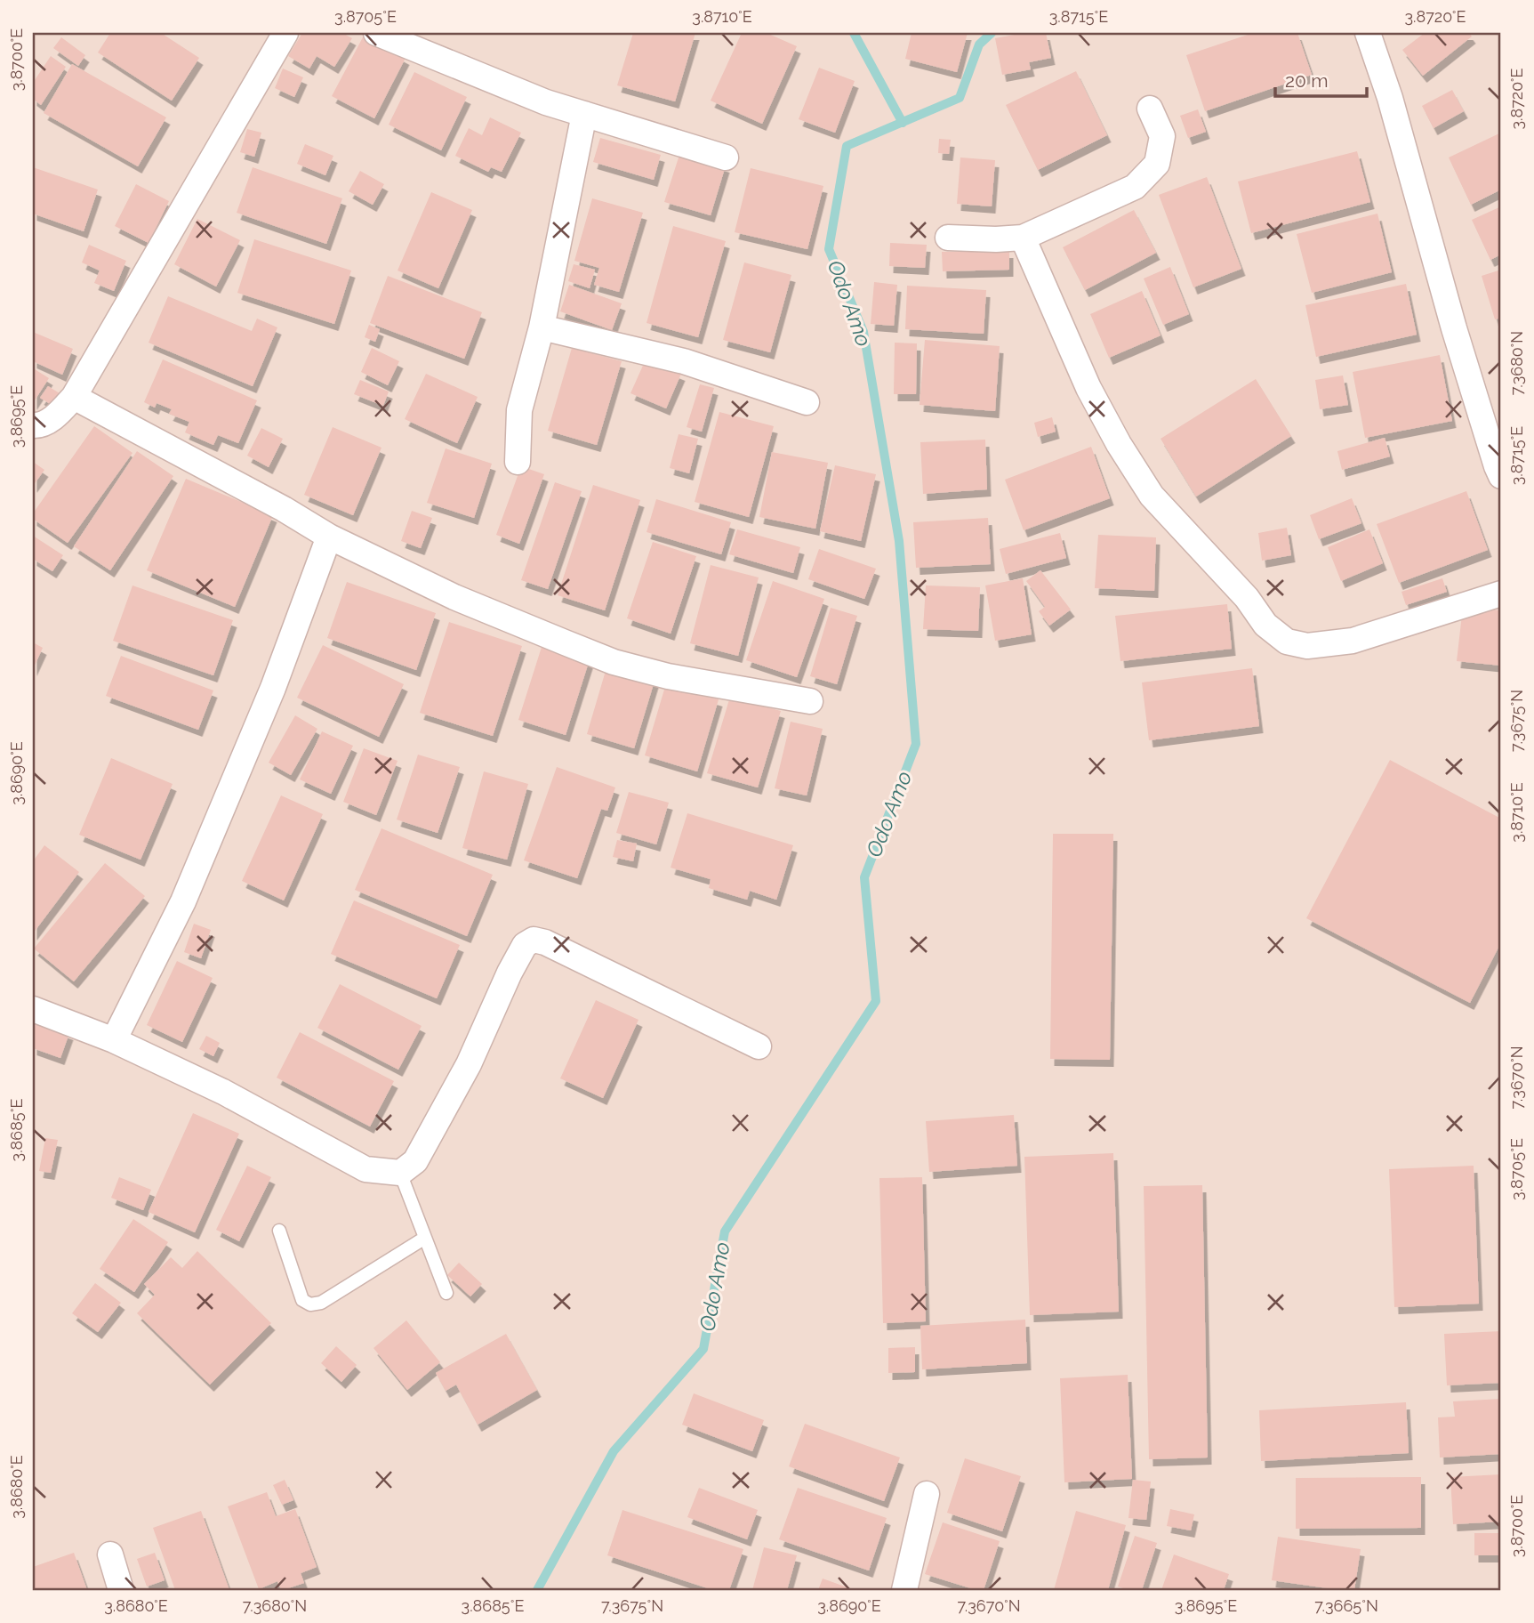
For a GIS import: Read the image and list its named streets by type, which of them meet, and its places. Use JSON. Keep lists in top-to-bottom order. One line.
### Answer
{"water":["Odo Amo"],"scale_bar":"20 m","coordinates":["3.8705°E","3.8710°E","3.8715°E","3.8720°E","3.8700°E","7.3680°N","3.8695°E","7.3675°N","3.8690°E","7.3670°N","3.8685°E","3.8680°E","7.3665°N"]}
